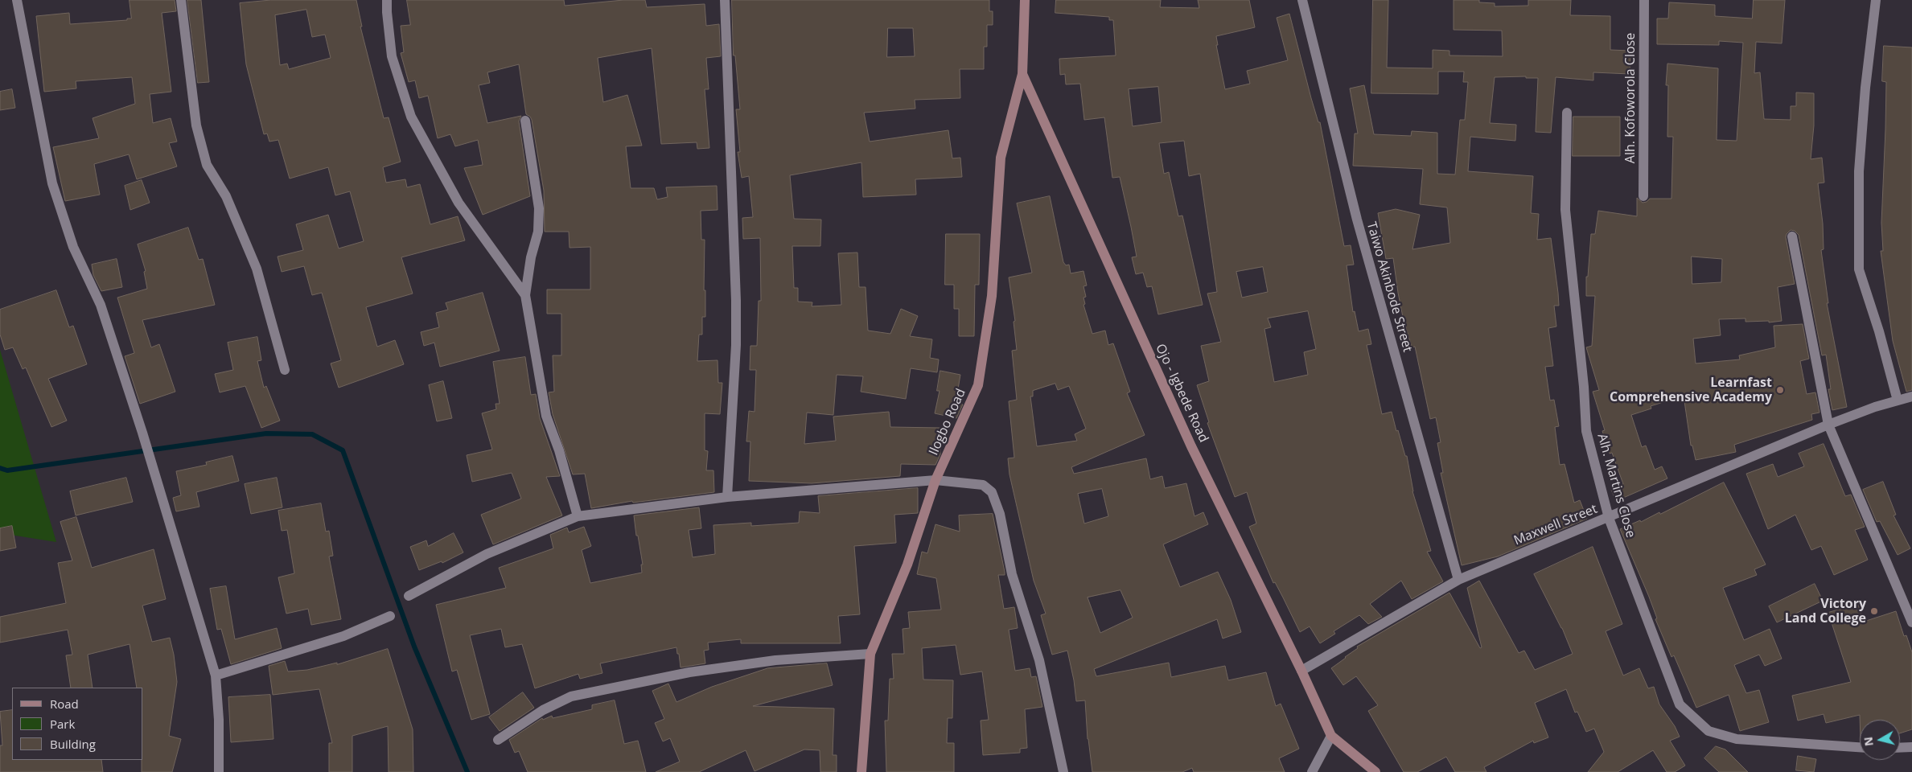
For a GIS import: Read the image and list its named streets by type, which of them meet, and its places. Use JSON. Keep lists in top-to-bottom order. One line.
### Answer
{"streets":{"main road":["Ojo - Igbede Road","Ilogbo Road"],"street":["Alh. Kofoworola Close","Taiwo Akinbode Street","Alh. Martins Close","Maxwell Street"]},"crossings":[["Taiwo Akinbode Street","Maxwell Street"],["Ojo - Igbede Road","Ilogbo Road"],["Ojo - Igbede Road","Maxwell Street"],["Alh. Martins Close","Maxwell Street"]],"places":["Learnfast Comprehensive Academy","Victory Land College"],"legend":["Road","Park","Building"],"north":"left"}
